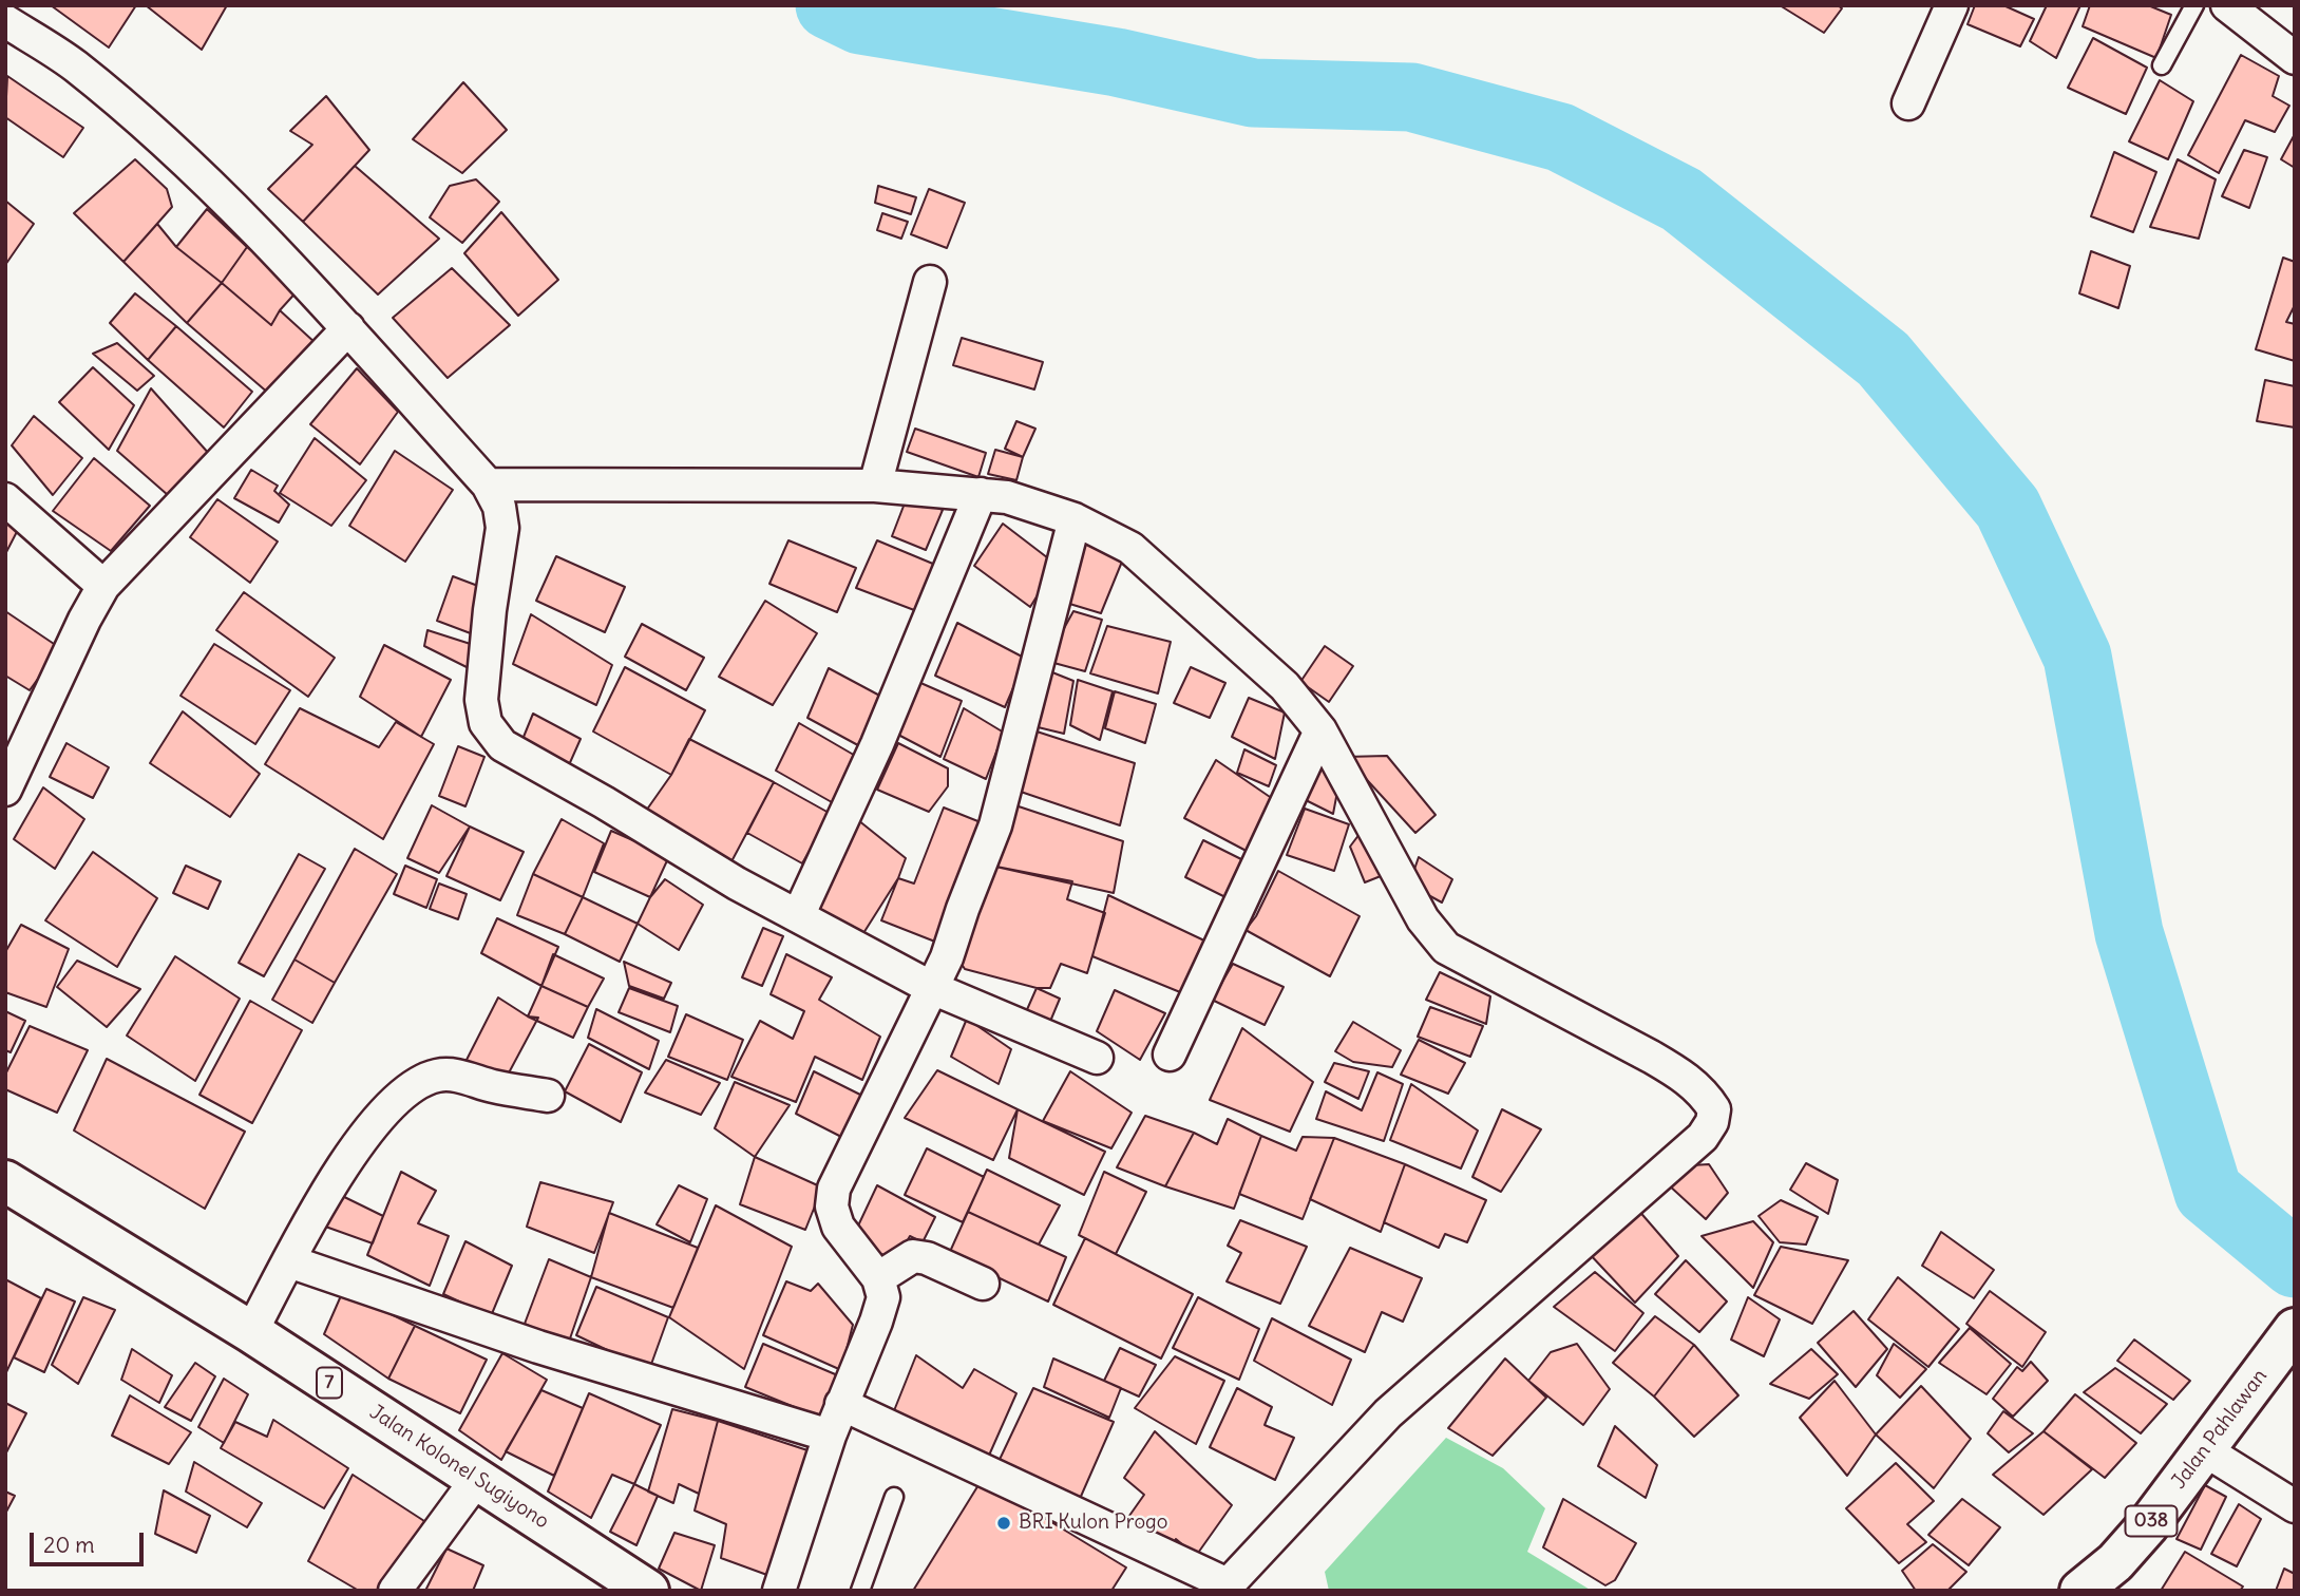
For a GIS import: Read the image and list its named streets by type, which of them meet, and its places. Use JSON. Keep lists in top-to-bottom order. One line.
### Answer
{"streets":{"main road":["7","Jalan Pahlawan","Jalan Kolonel Sugiyono","038"]},"places":["BRI Kulon Progo"],"scale_bar":"20 m"}
